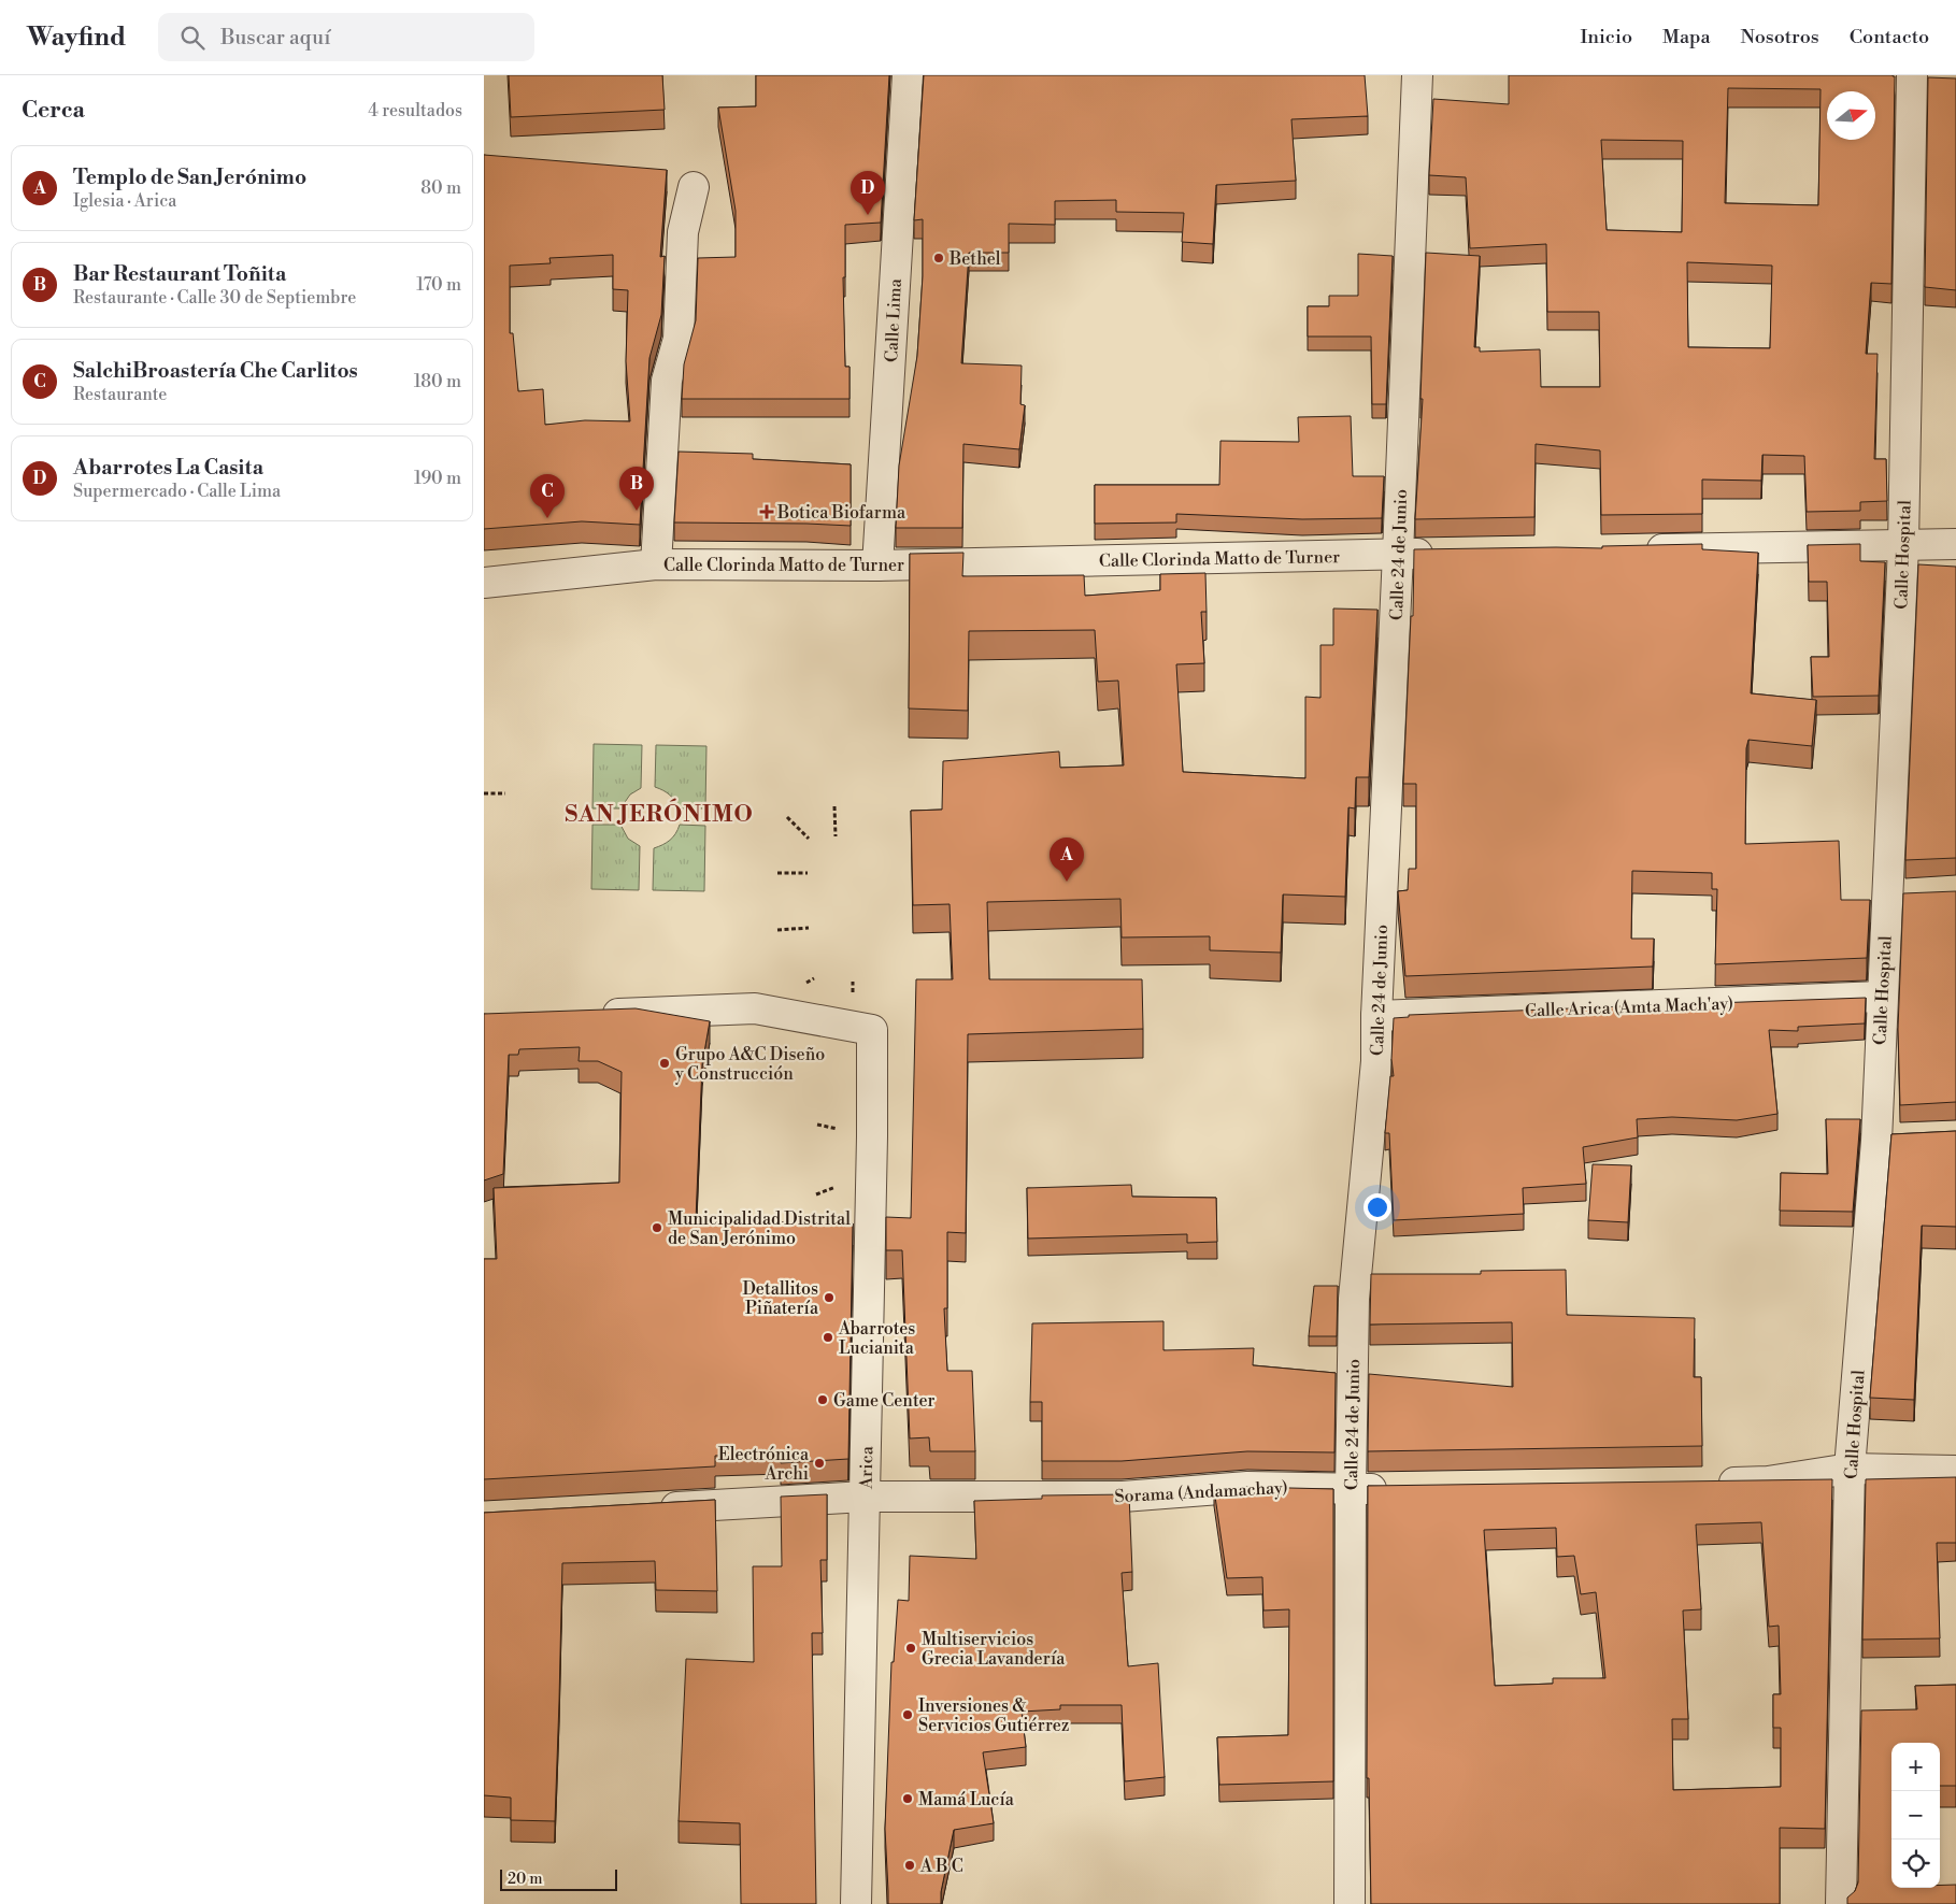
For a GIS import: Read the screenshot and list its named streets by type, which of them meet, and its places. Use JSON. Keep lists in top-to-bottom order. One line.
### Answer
{"streets":{"street":["Calle Lima","Calle 24 de Junio","Calle Hospital","Calle Clorinda Matto de Turner","Calle Arica (Amta Mach'ay)","Arica","Sorama (Andamachay)"]},"crossings":[["Calle Lima","Calle Clorinda Matto de Turner"],["Calle 24 de Junio","Calle Clorinda Matto de Turner"],["Calle 24 de Junio","Calle Arica (Amta Mach'ay)"],["Calle 24 de Junio","Sorama (Andamachay)"],["Calle Hospital","Calle Arica (Amta Mach'ay)"],["Arica","Sorama (Andamachay)"]],"districts":["SAN JERÓNIMO"],"places":{"other":["Bethel","Grupo A&C Diseño y Construcción","Municipalidad Distrital de San Jerónimo","Detallitos Piñatería","Abarrotes Lucianita","Game Center","Electrónica Archi","Multiservicios Grecia Lavandería","Inversiones & Servicios Gutiérrez","Mamá Lucía","A B C"],"health":["Botica Biofarma"]},"scale_bar":"20 m","north":"right","page":{"header":"Wayfind","search":"Buscar aquí","nav":["Inicio","Mapa","Nosotros","Contacto"],"heading":["Cerca","4 resultados"],"list":[{"mark":"A","name":"Templo de San Jerónimo","note":"Iglesia · Arica","value":"80 m"},{"mark":"B","name":"Bar Restaurant Toñita","note":"Restaurante · Calle 30 de Septiembre","value":"170 m"},{"mark":"C","name":"SalchiBroastería Che Carlitos","note":"Restaurante","value":"180 m"},{"mark":"D","name":"Abarrotes La Casita","note":"Supermercado · Calle Lima","value":"190 m"}],"pins":["D","B","C","A"],"map_buttons":["+","−"],"scale":"20 m"}}
